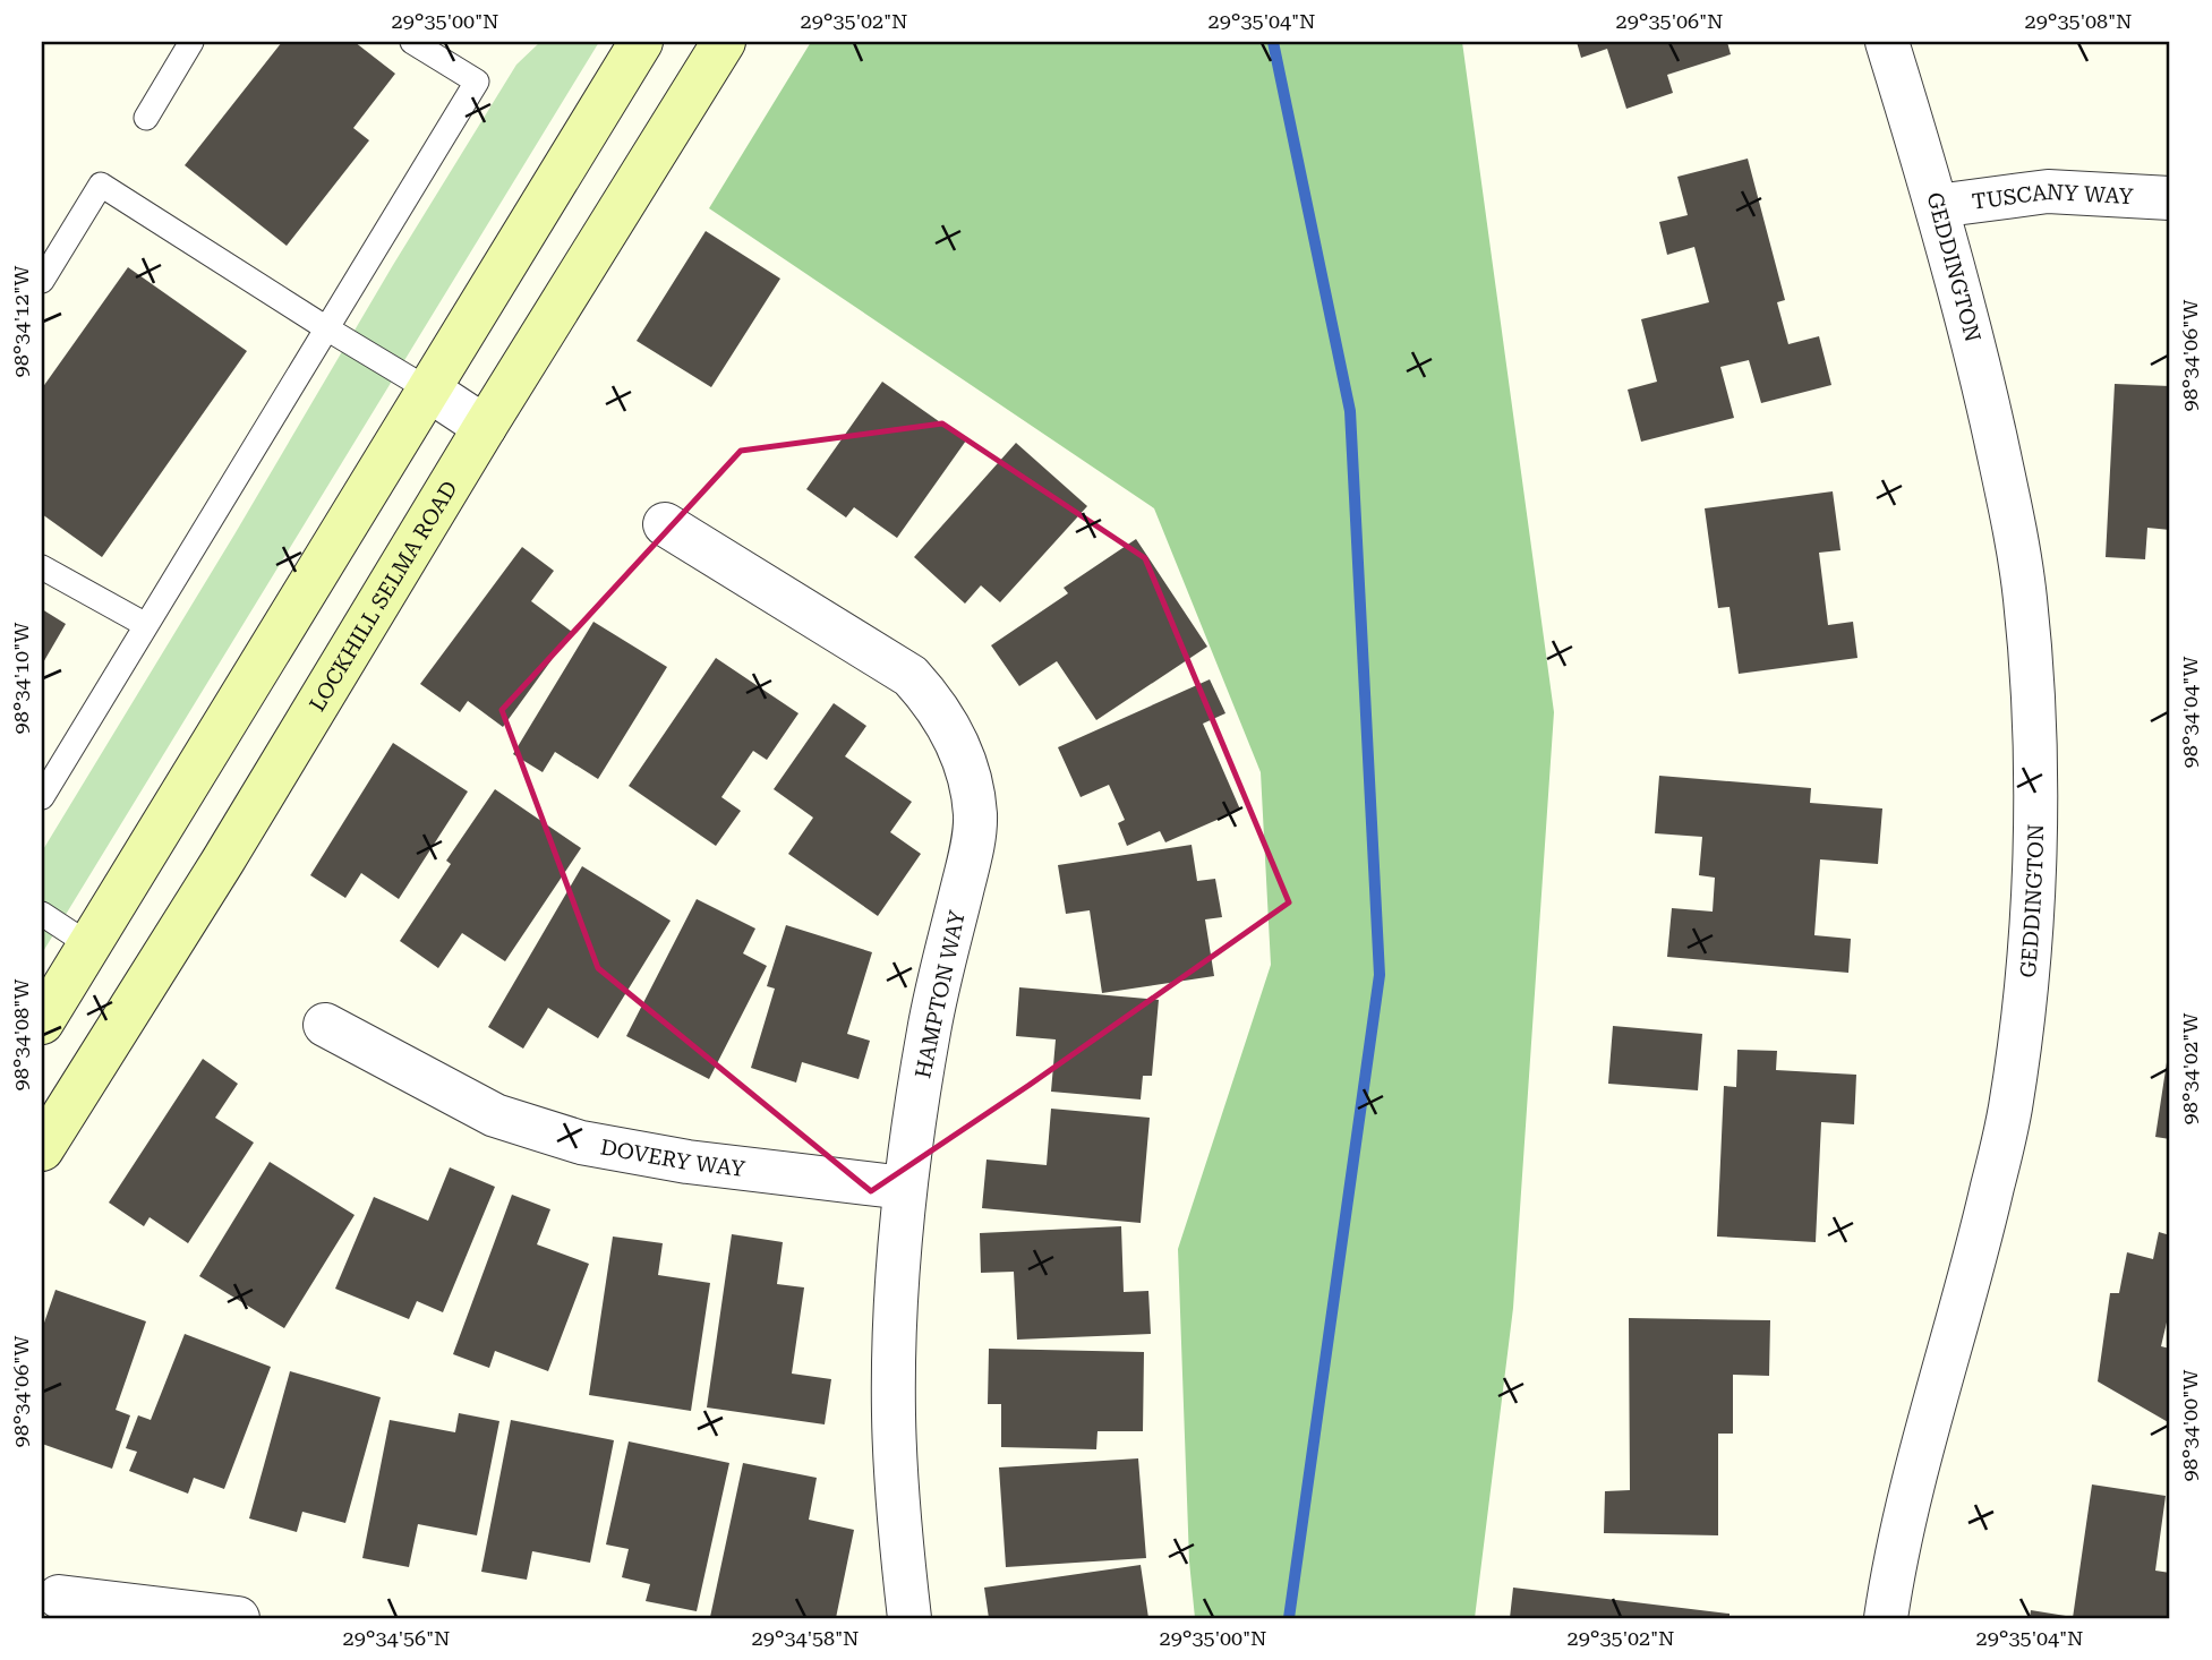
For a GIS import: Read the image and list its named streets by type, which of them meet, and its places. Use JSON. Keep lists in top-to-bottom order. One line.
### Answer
{"streets":{"main road":["LOCKHILL SELMA ROAD"],"street":["TUSCANY WAY","GEDDINGTON","HAMPTON WAY","DOVERY WAY"]},"crossings":[["TUSCANY WAY","GEDDINGTON"],["HAMPTON WAY","DOVERY WAY"]],"coordinates":["29°35'00\"N","29°35'02\"N","29°35'04\"N","29°35'06\"N","29°35'08\"N","98°34'12\"W","98°34'06\"W","98°34'10\"W","98°34'04\"W","98°34'08\"W","98°34'02\"W","98°34'00\"W","29°34'56\"N","29°34'58\"N"]}
